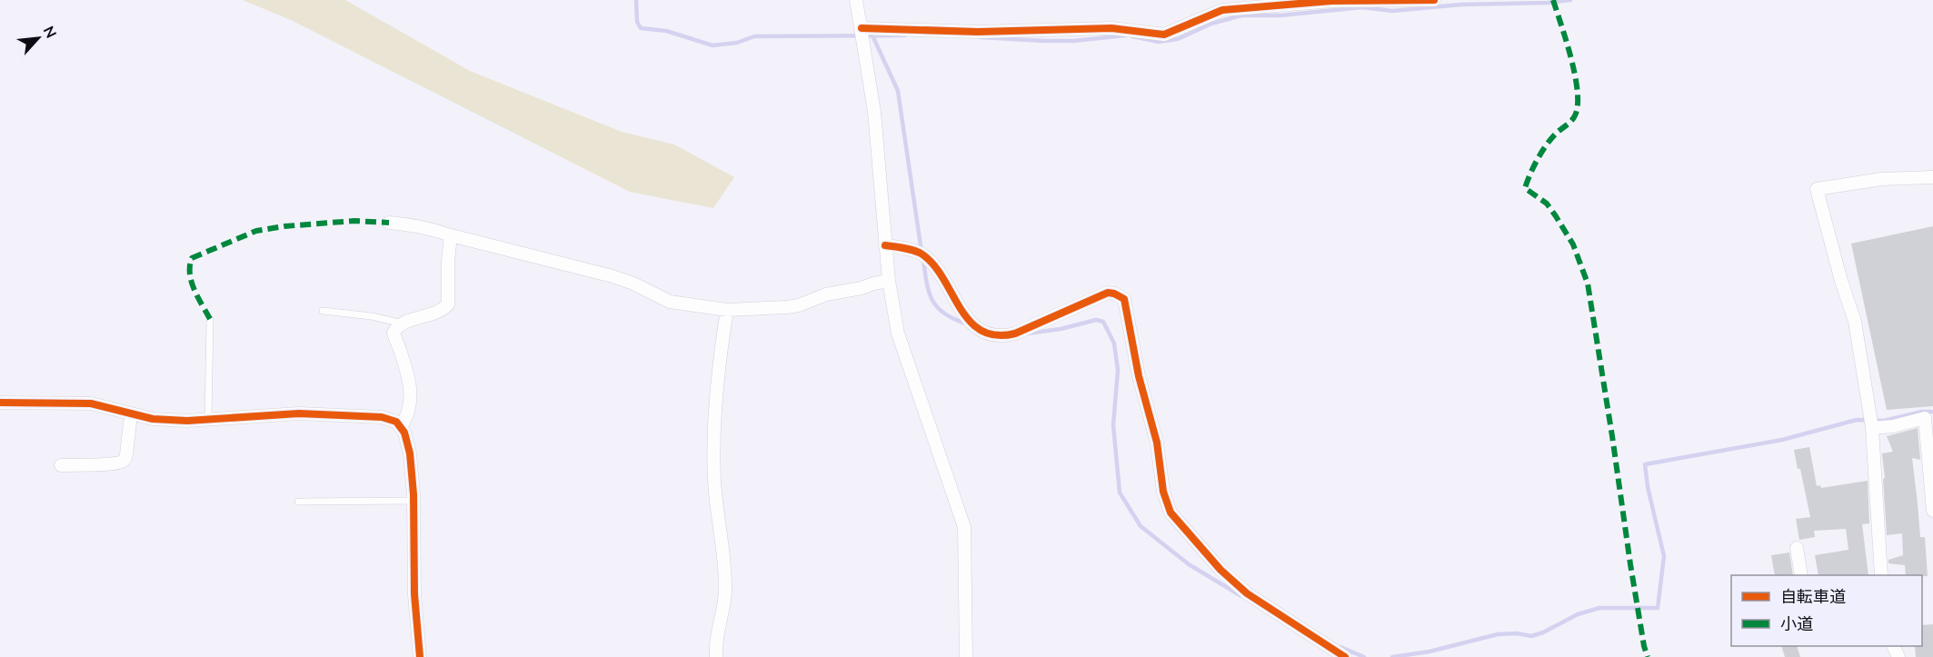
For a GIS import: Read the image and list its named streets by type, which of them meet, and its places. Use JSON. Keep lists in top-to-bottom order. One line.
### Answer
{"legend":["自転車道","小道"],"north":"top right"}
